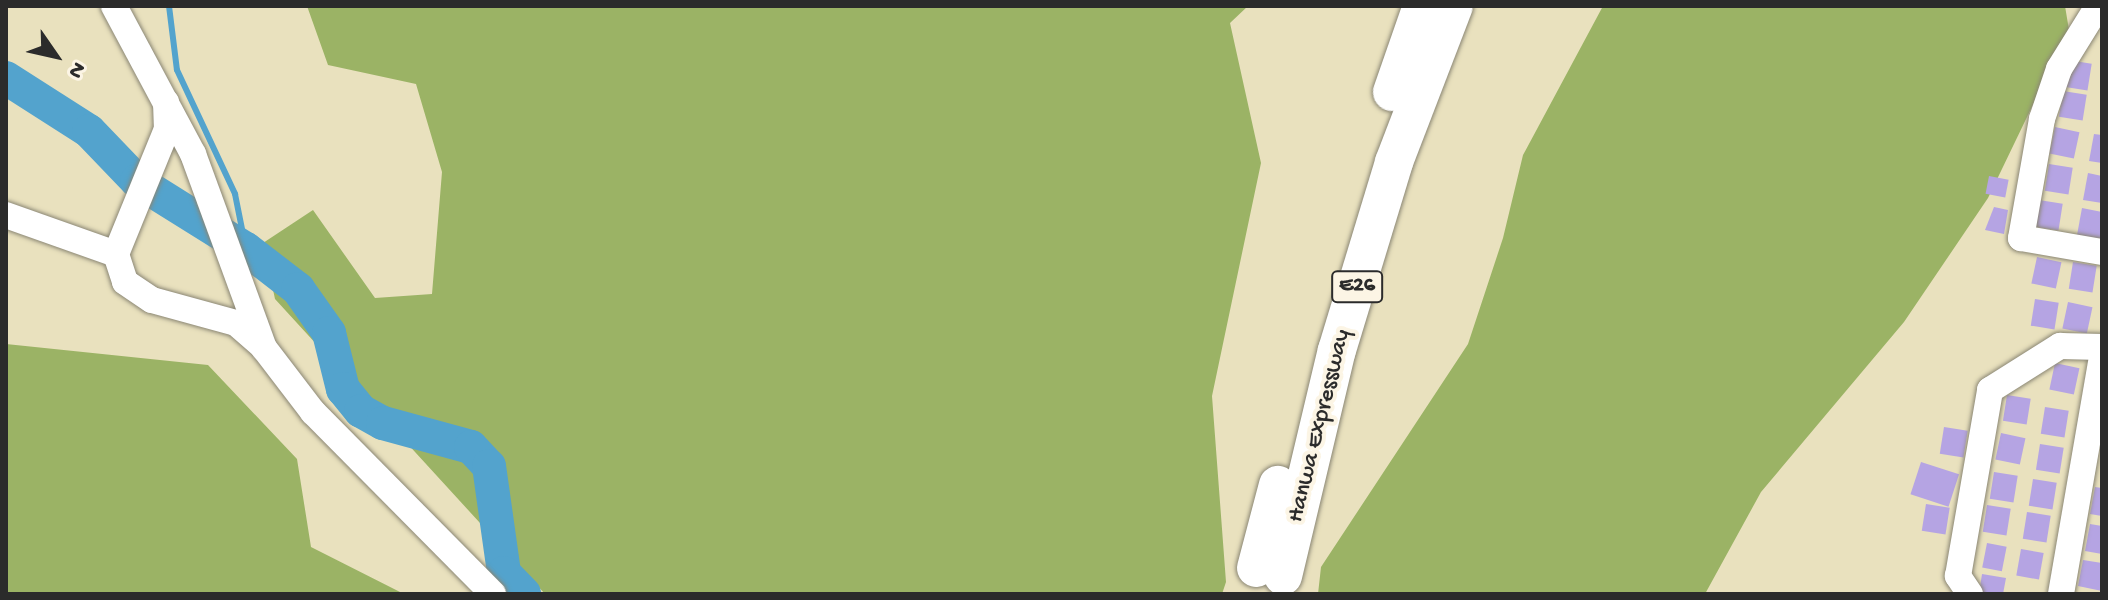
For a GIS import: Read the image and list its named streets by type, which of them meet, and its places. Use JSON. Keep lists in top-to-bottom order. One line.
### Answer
{"streets":{"highway":["E26","Hanwa Expressway"]},"north":"bottom right"}
